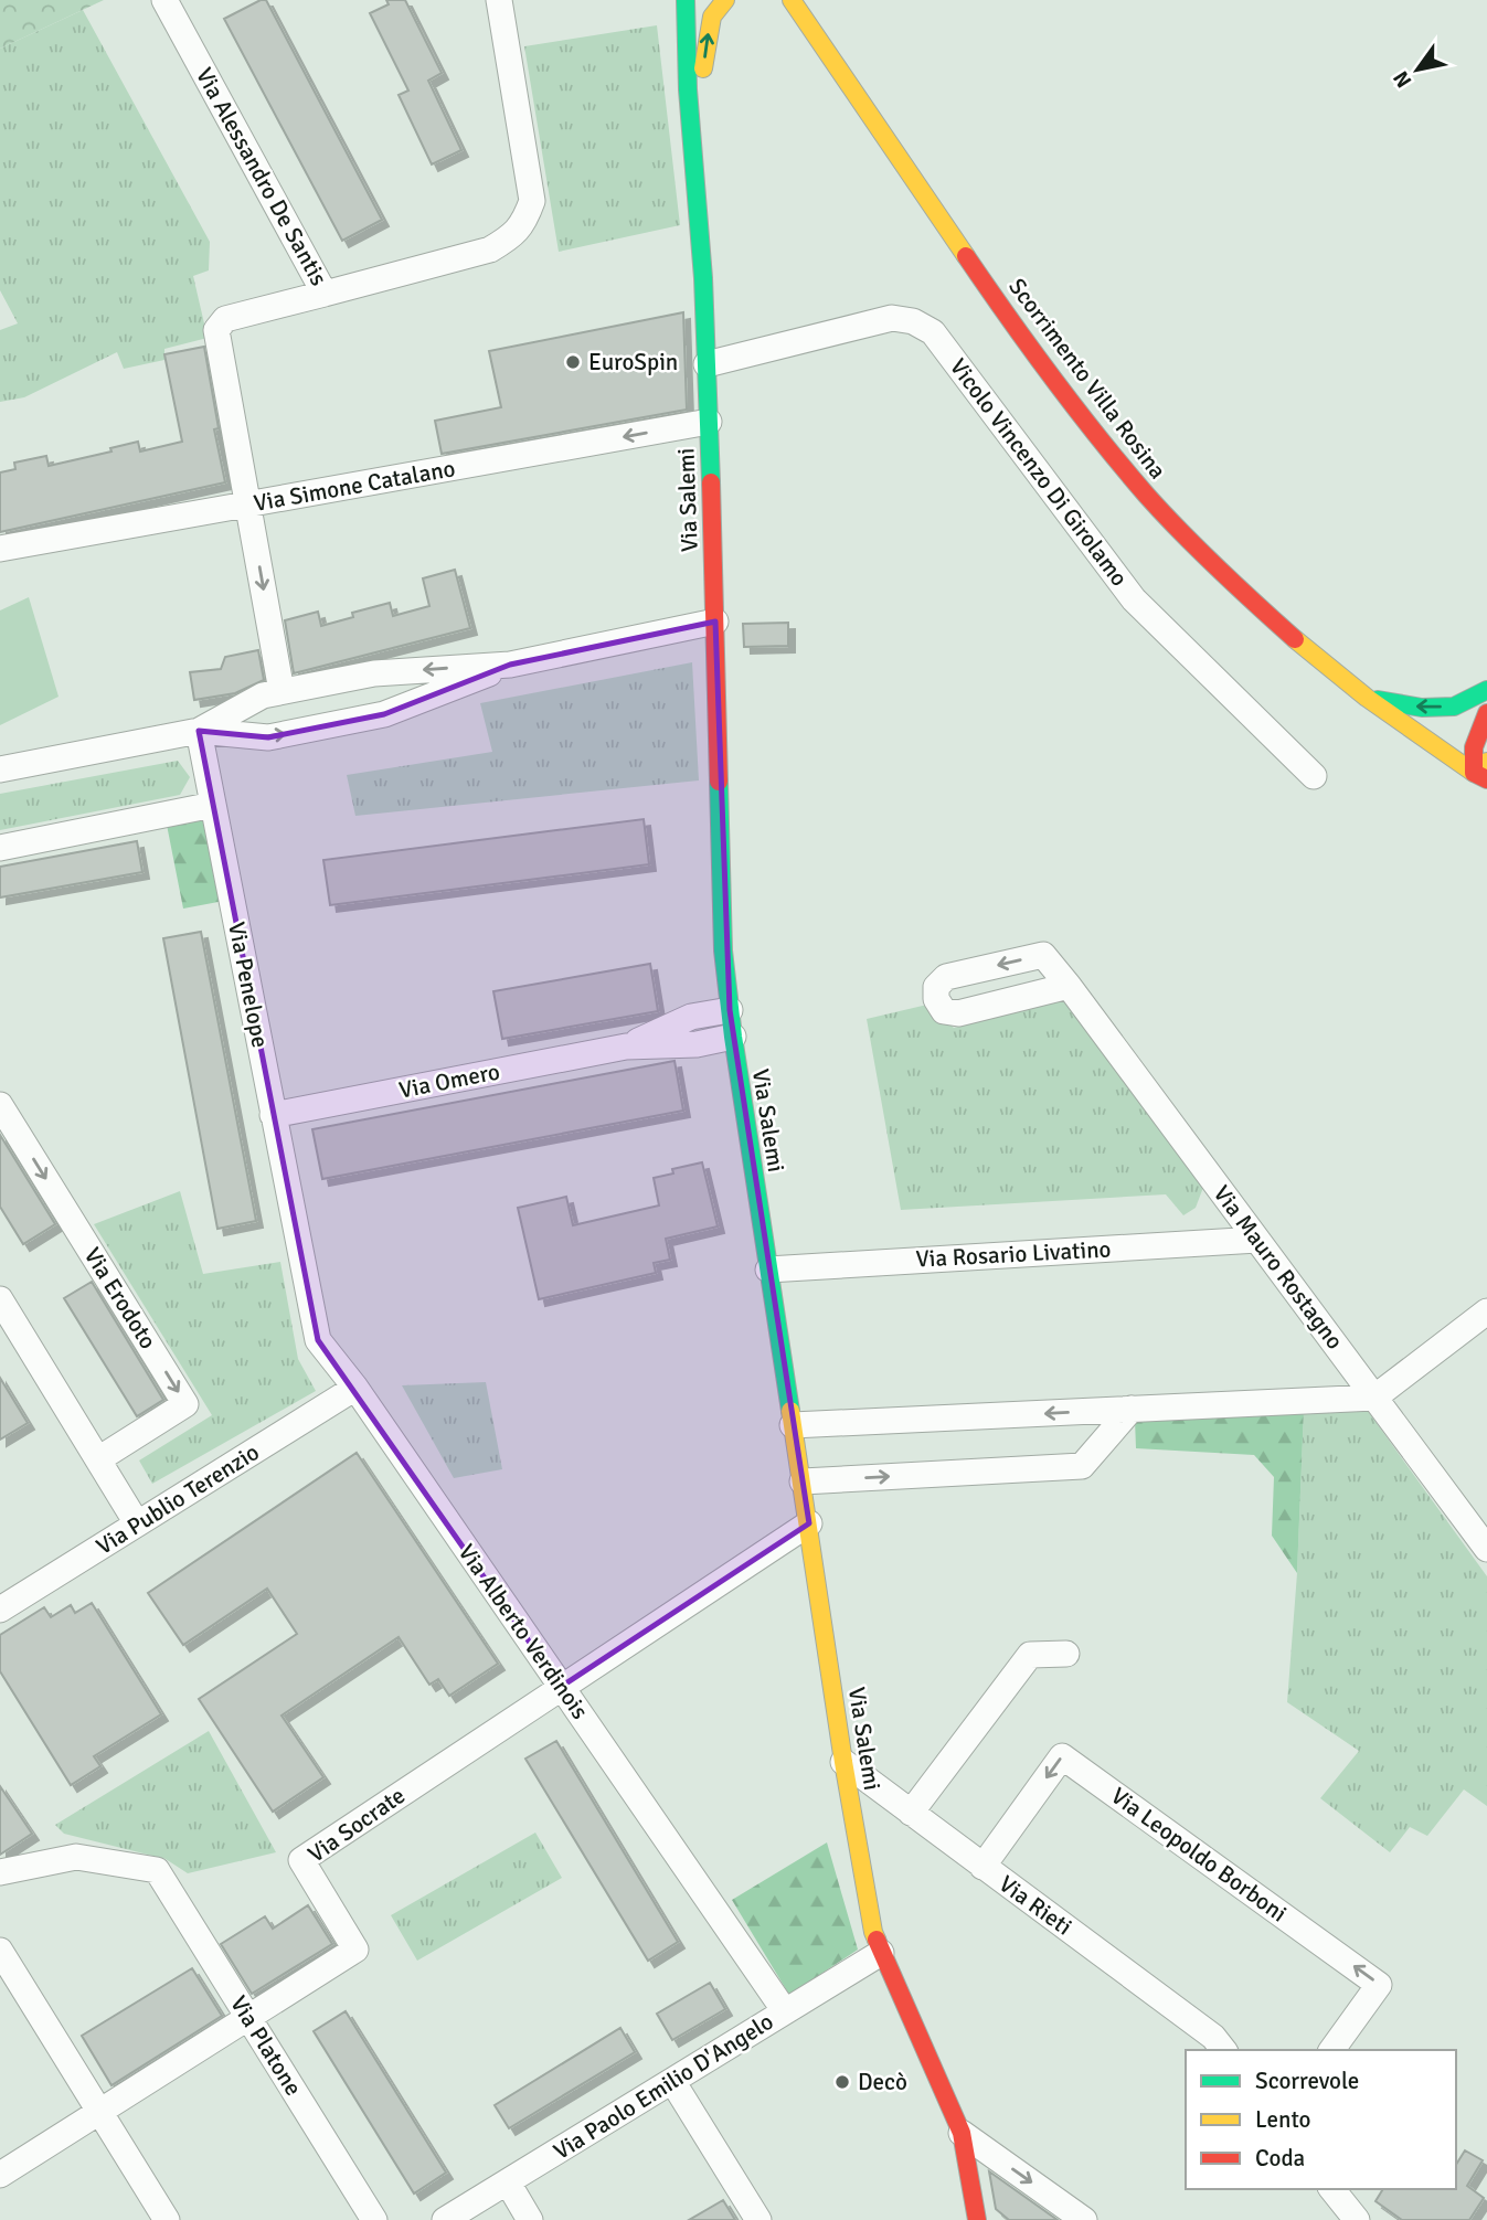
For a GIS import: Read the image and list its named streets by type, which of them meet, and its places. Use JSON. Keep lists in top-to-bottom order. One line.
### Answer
{"streets":{"street":["Via Alessandro De Santis","Scorrimento Villa Rosina","Vicolo Vincenzo Di Girolamo","Via Simone Catalano","Via Salemi","Via Penelope","Via Omero","Via Rosario Livatino","Via Mauro Rostagno","Via Erodoto","Via Publio Terenzio","Via Alberto Verdinois","Via Socrate","Via Leopoldo Borboni","Via Rieti","Via Platone","Via Paolo Emilio D'Angelo"]},"crossings":[["Vicolo Vincenzo Di Girolamo","Via Salemi"],["Via Simone Catalano","Via Salemi"],["Via Salemi","Via Rosario Livatino"],["Via Salemi","Via Socrate"],["Via Salemi","Via Rieti"],["Via Salemi","Via Paolo Emilio D'Angelo"],["Via Penelope","Via Omero"],["Via Penelope","Via Alberto Verdinois"],["Via Rosario Livatino","Via Mauro Rostagno"],["Via Publio Terenzio","Via Alberto Verdinois"],["Via Alberto Verdinois","Via Socrate"],["Via Alberto Verdinois","Via Paolo Emilio D'Angelo"],["Via Socrate","Via Platone"],["Via Leopoldo Borboni","Via Rieti"]],"places":["EuroSpin","Decò"],"legend":["Scorrevole","Lento","Coda"],"north":"bottom left"}
